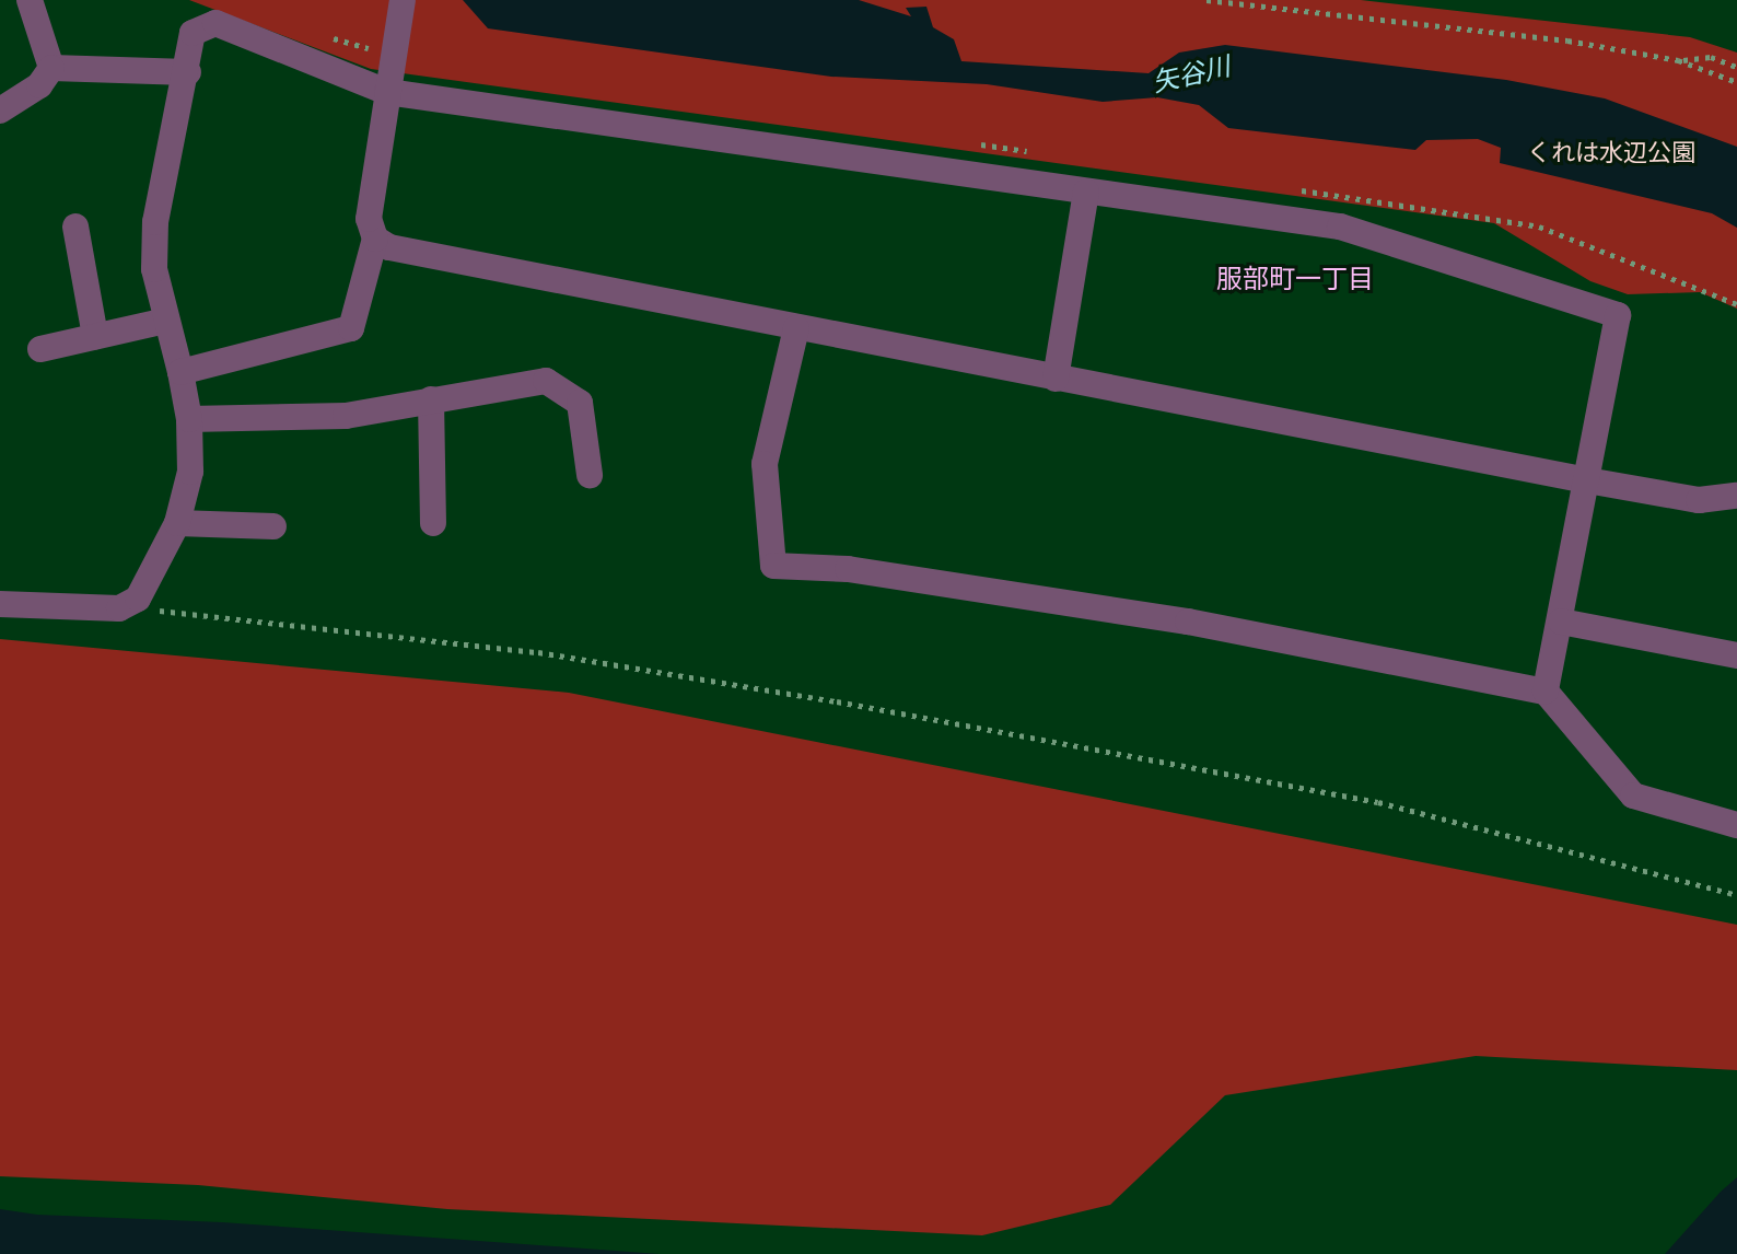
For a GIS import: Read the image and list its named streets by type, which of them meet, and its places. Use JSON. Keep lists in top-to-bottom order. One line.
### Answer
{"districts":["服部町一丁目"],"water":["矢谷川"],"parks":["くれは水辺公園"]}
